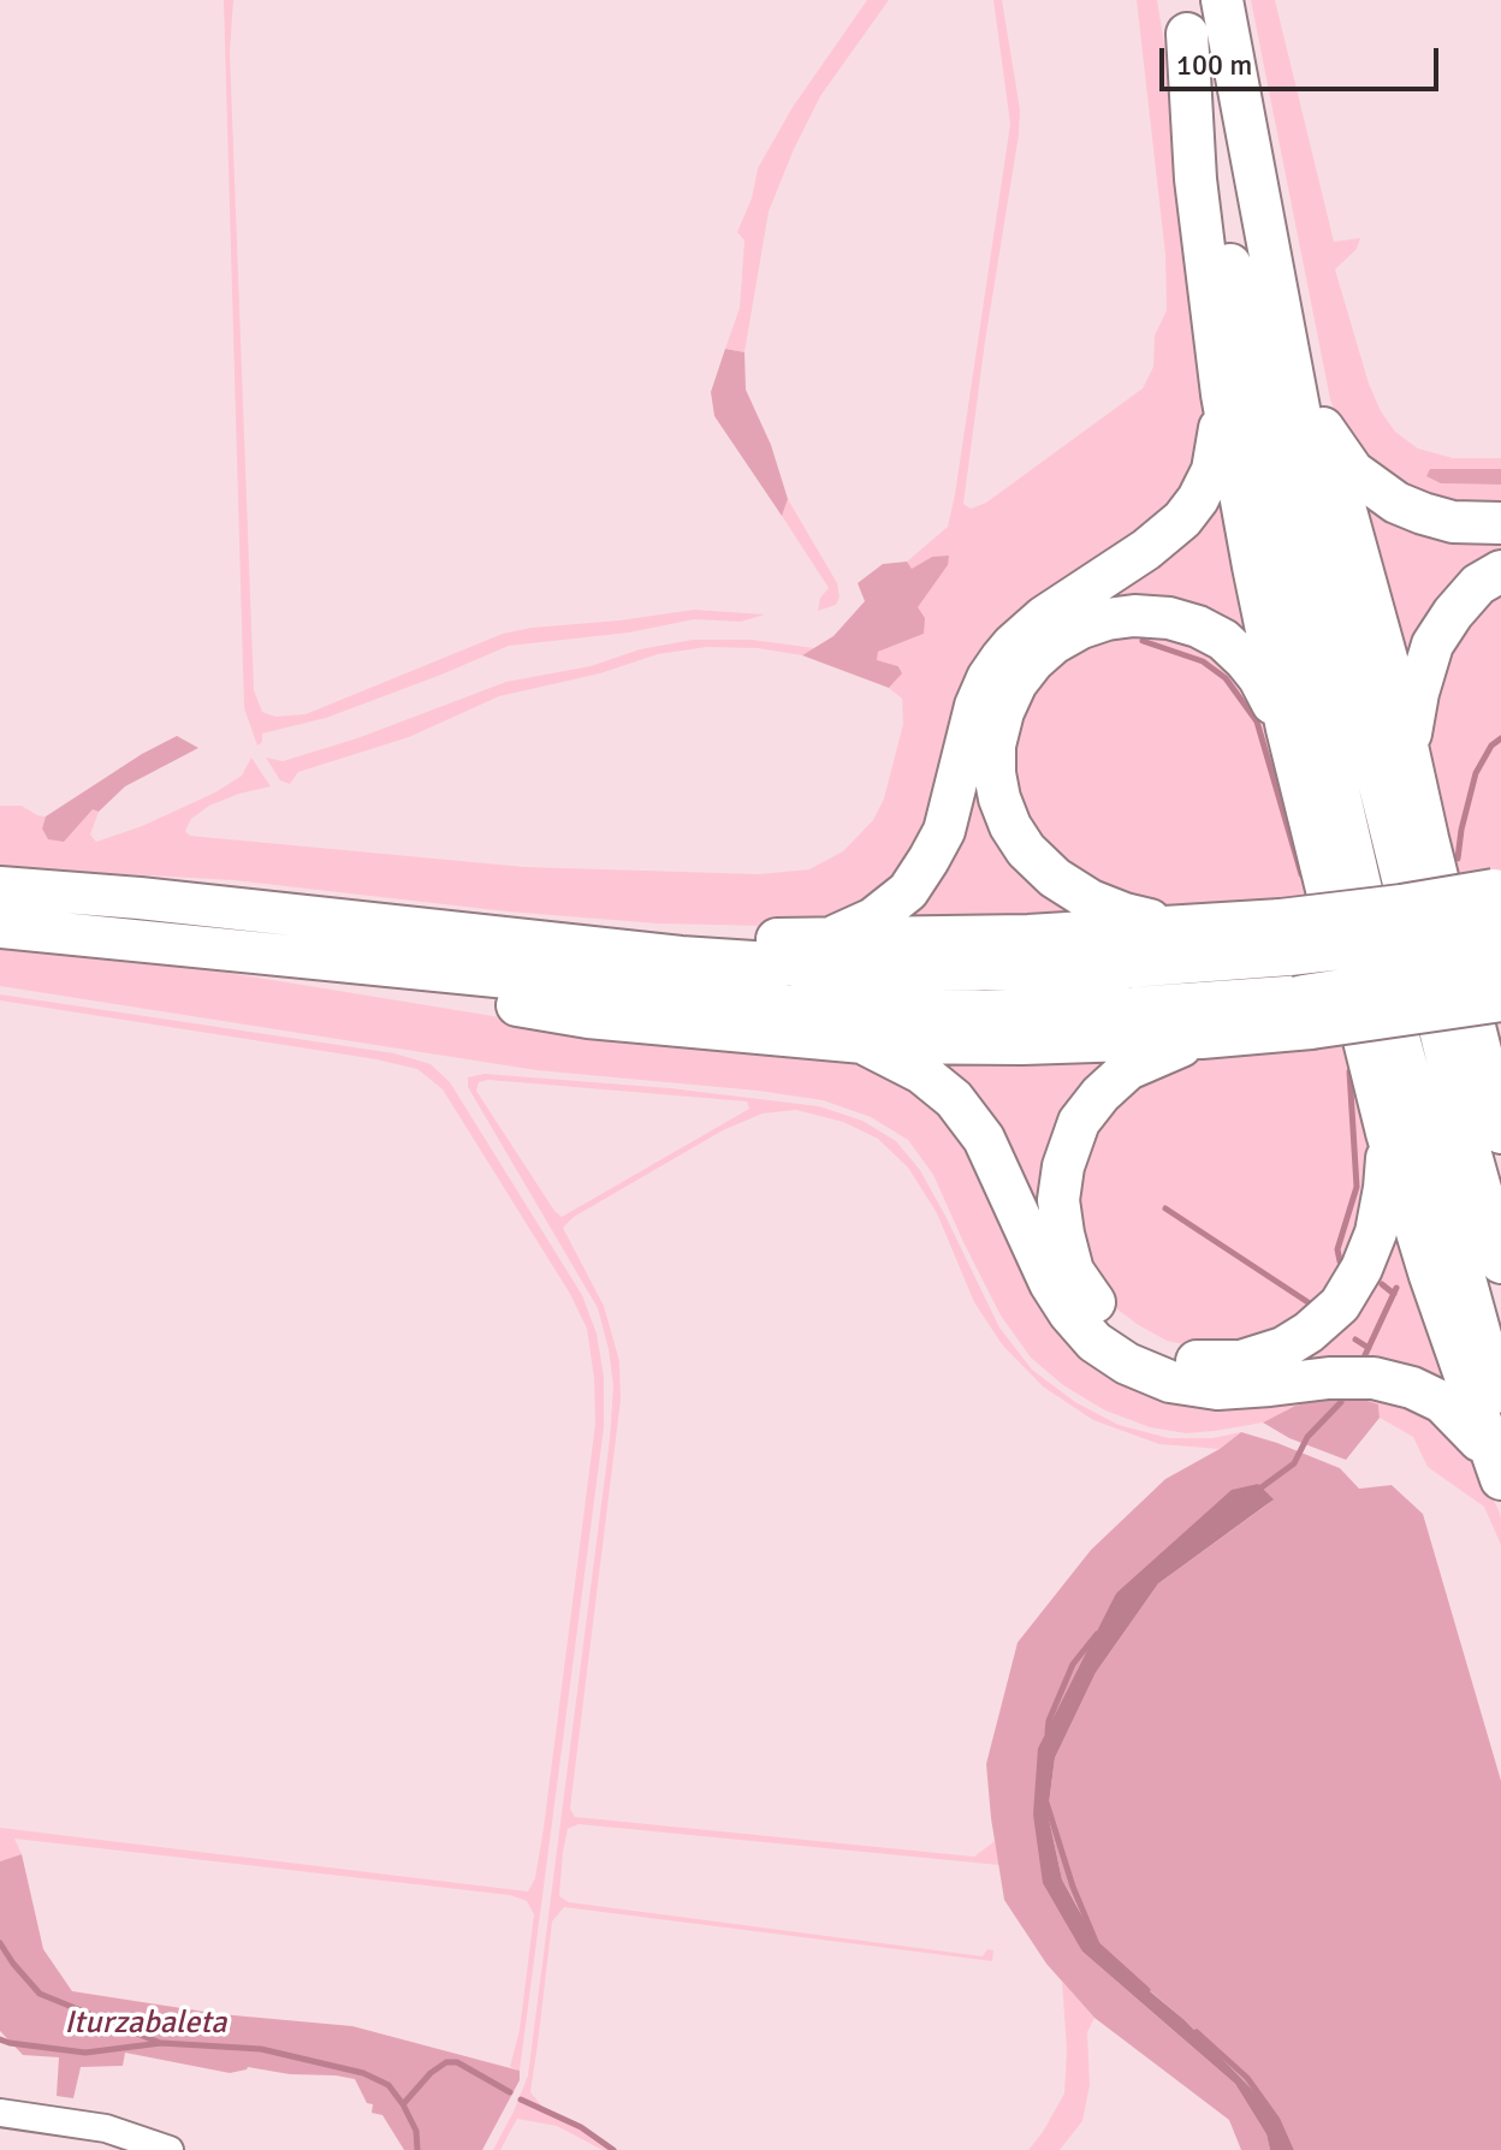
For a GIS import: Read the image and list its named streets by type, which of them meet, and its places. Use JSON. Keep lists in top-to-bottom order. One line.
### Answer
{"water":["Iturzabaleta"],"scale_bar":"100 m"}
